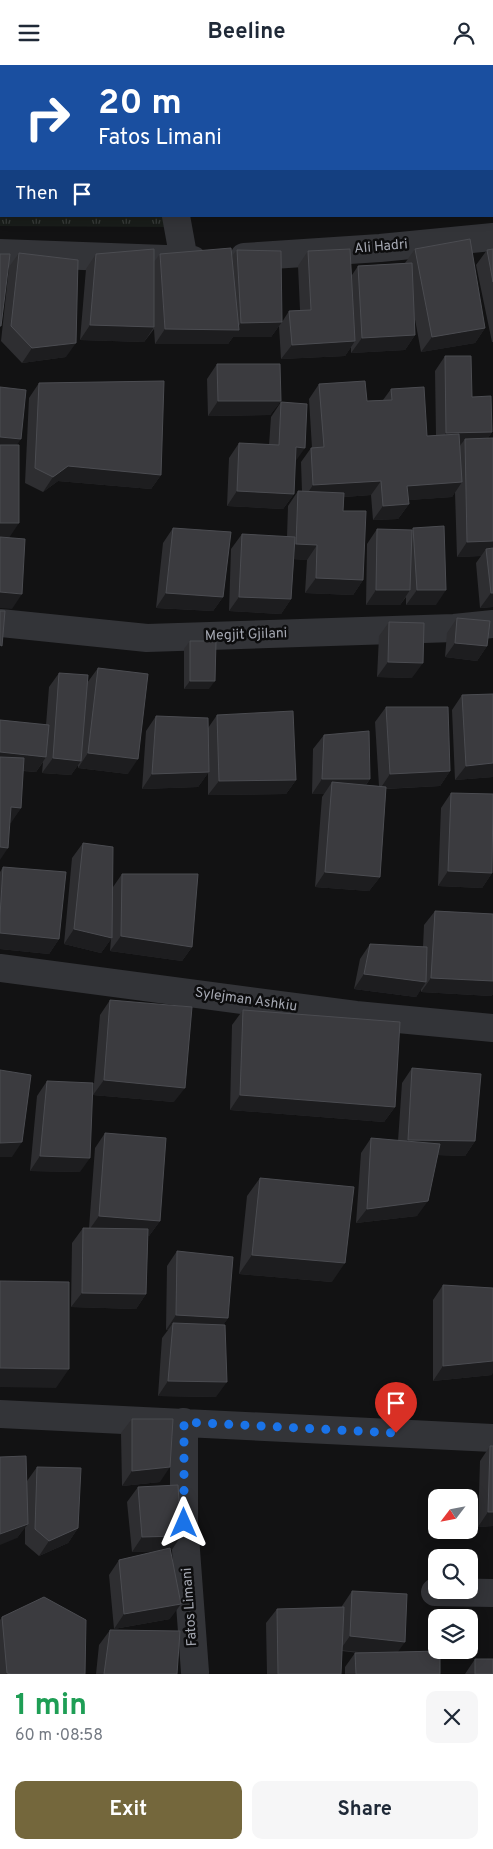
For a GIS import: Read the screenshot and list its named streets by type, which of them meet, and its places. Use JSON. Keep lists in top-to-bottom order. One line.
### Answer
{"streets":{"street":["Ali Hadri","Megjit Gjilani","Sylejman Ashkiu","Fatos Limani"]},"north":"bottom left","page":{"header":"Beeline","turn":["20 m","Fatos Limani"],"then":"Then","heading":["1 min","60 m · 08:58"],"buttons":["Exit","Share"]}}
